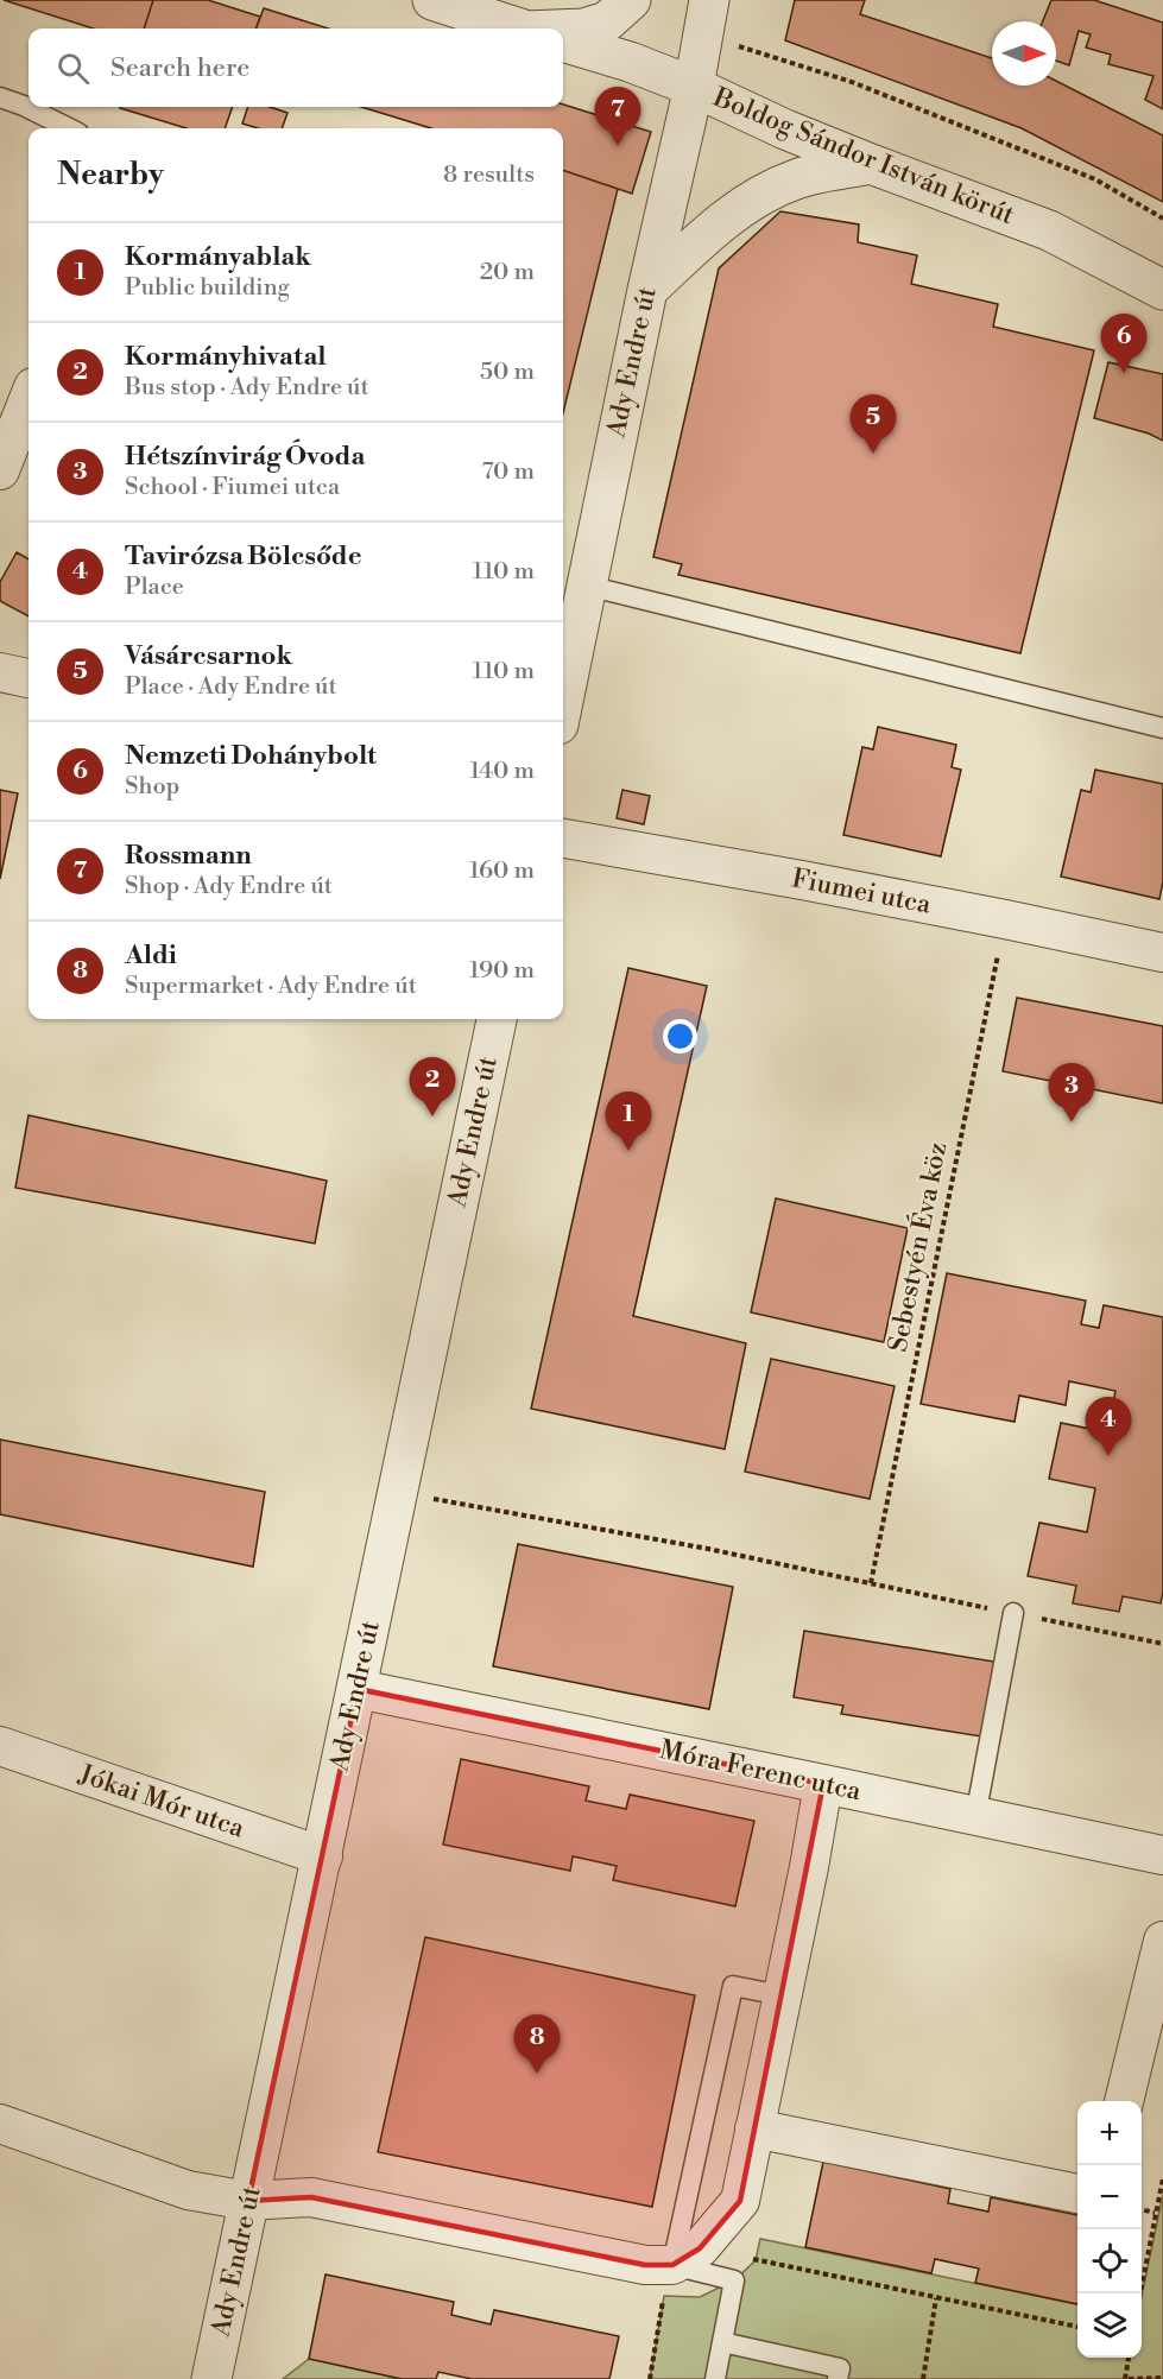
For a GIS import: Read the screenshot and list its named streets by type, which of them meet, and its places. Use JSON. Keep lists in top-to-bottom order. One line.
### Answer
{"streets":{"street":["Boldog Sándor István körút","Ady Endre út","Fiumei utca","Móra Ferenc utca","Jókai Mór utca"],"path":["Sebestyén Éva köz"]},"crossings":[["Boldog Sándor István körút","Ady Endre út"],["Ady Endre út","Móra Ferenc utca"],["Ady Endre út","Jókai Mór utca"],["Fiumei utca","Sebestyén Éva köz"]],"north":"right","page":{"search":"Search here","pins":["7","6","5","2","3","1","4","8"],"heading":["Nearby","8 results"],"list":[{"mark":"1","name":"Kormányablak","note":"Public building","value":"20 m"},{"mark":"2","name":"Kormányhivatal","note":"Bus stop · Ady Endre út","value":"50 m"},{"mark":"3","name":"Hétszínvirág Óvoda","note":"School · Fiumei utca","value":"70 m"},{"mark":"4","name":"Tavirózsa Bölcsőde","note":"Place","value":"110 m"},{"mark":"5","name":"Vásárcsarnok","note":"Place · Ady Endre út","value":"110 m"},{"mark":"6","name":"Nemzeti Dohánybolt","note":"Shop","value":"140 m"},{"mark":"7","name":"Rossmann","note":"Shop · Ady Endre út","value":"160 m"},{"mark":"8","name":"Aldi","note":"Supermarket · Ady Endre út","value":"190 m"}],"map_buttons":["+","−"]}}
